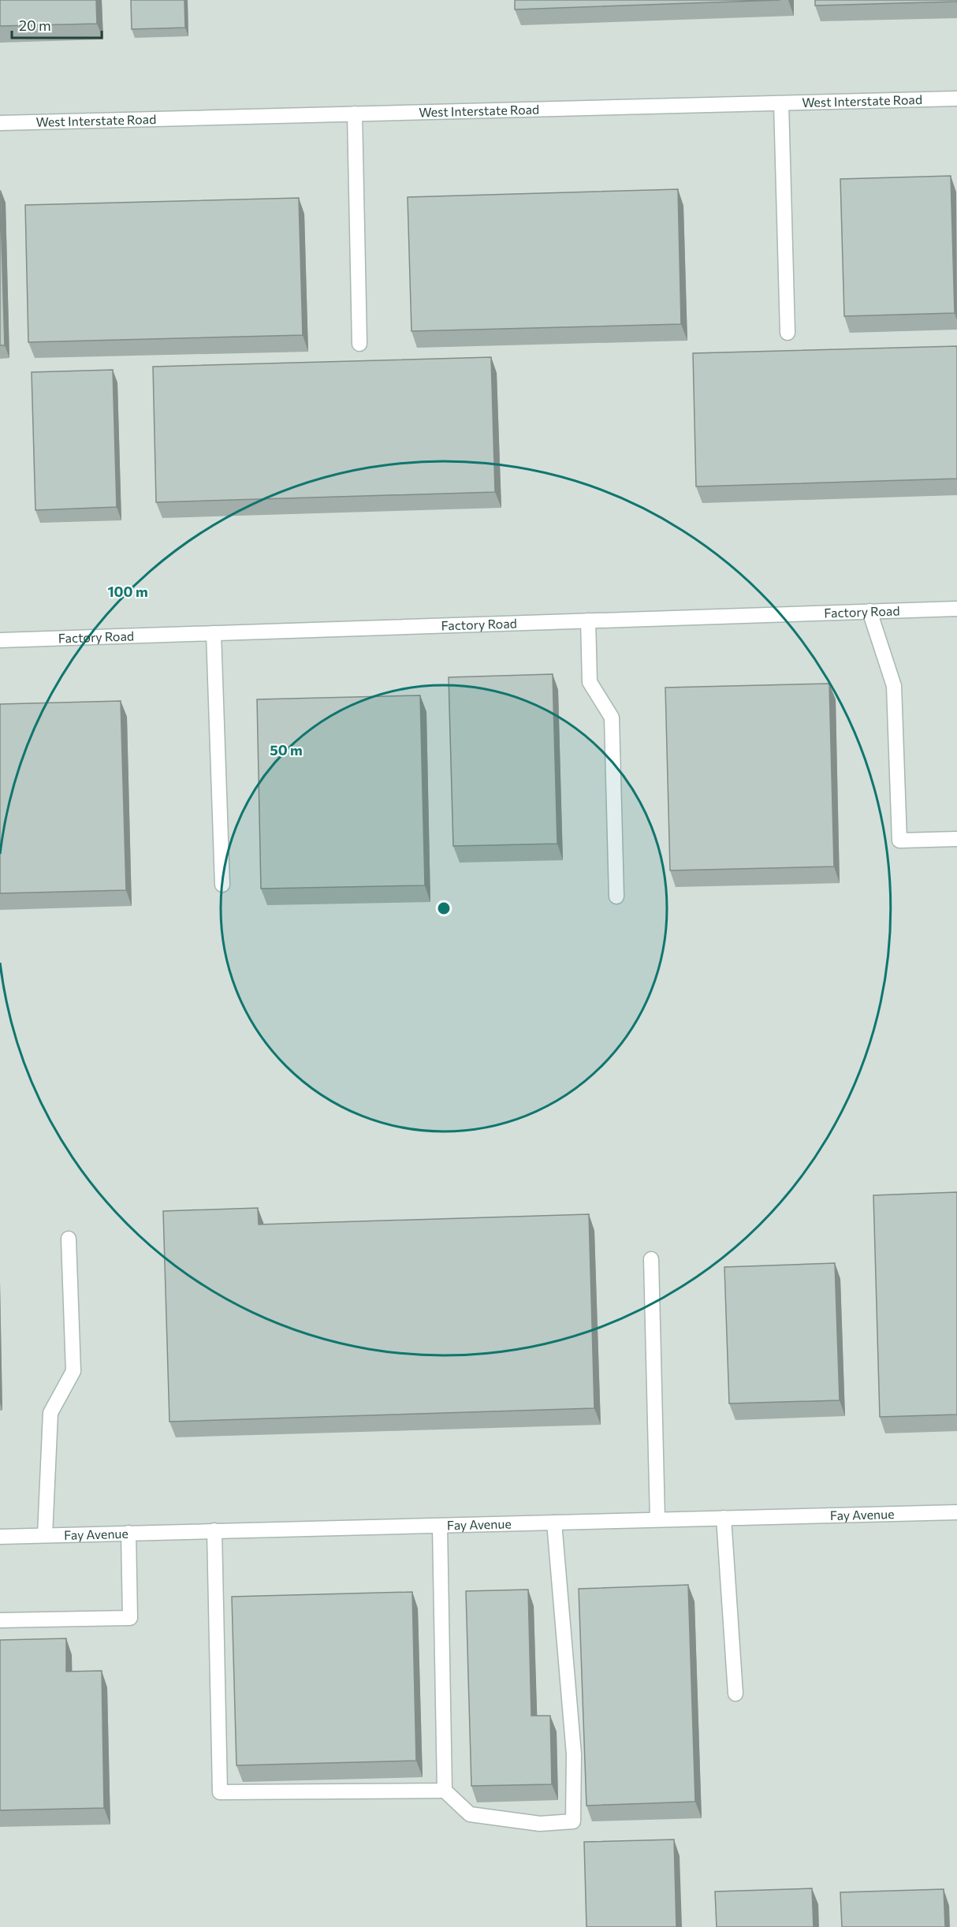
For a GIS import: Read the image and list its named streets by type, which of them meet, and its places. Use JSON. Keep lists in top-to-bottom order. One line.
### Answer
{"streets":{"street":["West Interstate Road","Factory Road","Fay Avenue"]},"scale_bar":"20 m","rings":["100 m","50 m"]}
